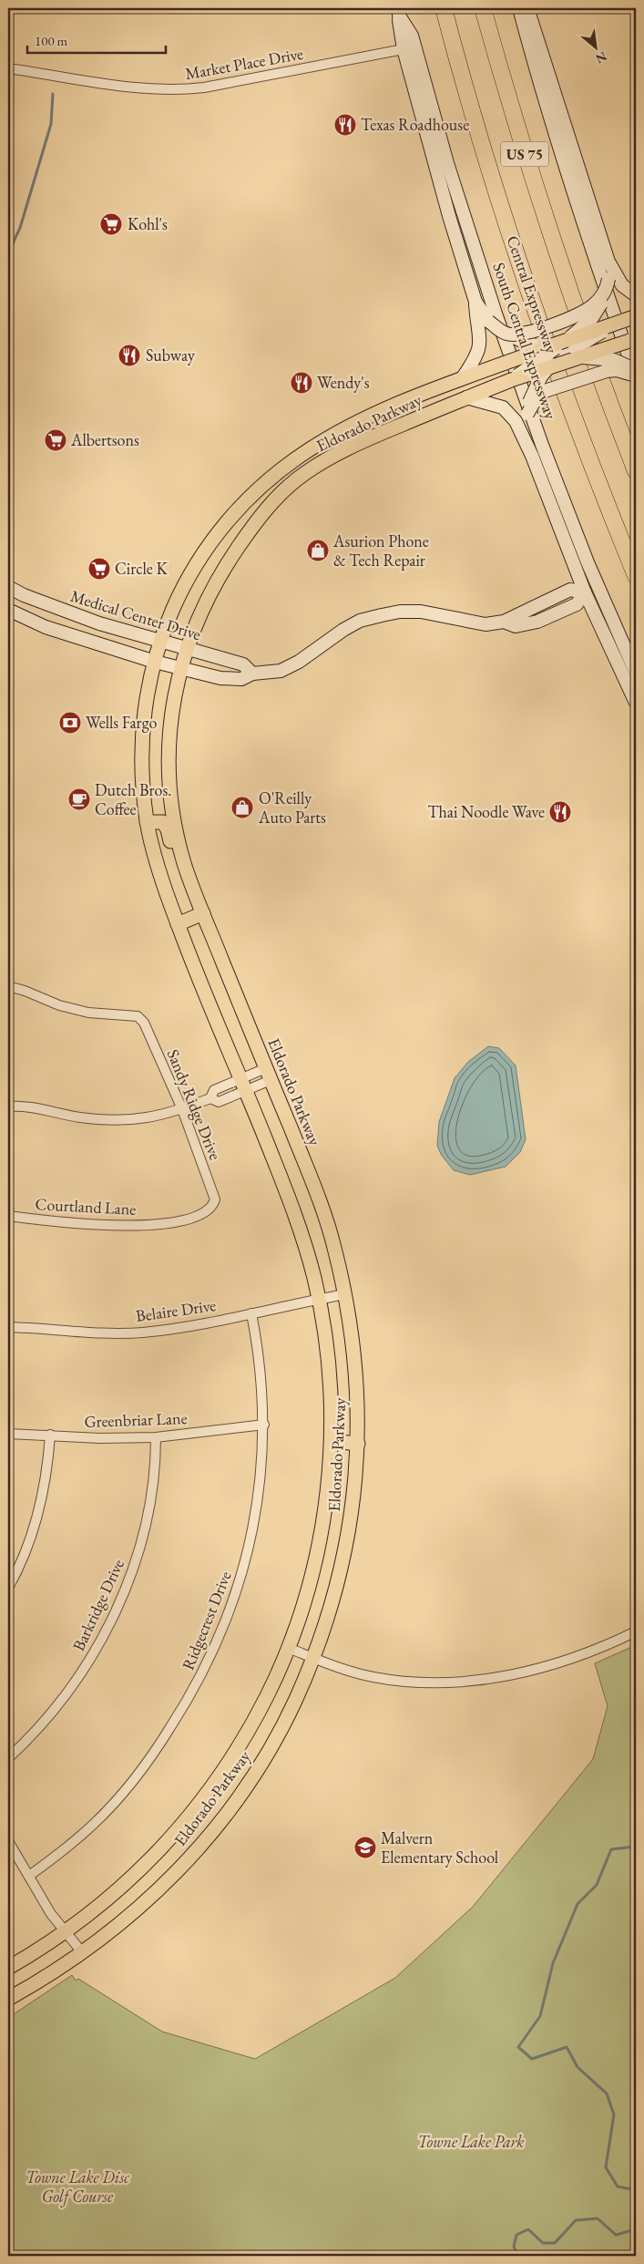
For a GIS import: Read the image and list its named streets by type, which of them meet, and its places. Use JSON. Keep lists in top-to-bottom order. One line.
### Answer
{"streets":{"highway":["US 75","Central Expressway"],"main road":["South Central Expressway","Eldorado Parkway","Medical Center Drive"],"street":["Market Place Drive","Sandy Ridge Drive","Courtland Lane","Belaire Drive","Greenbriar Lane","Barkridge Drive","Ridgecrest Drive"]},"crossings":[["Market Place Drive","South Central Expressway"],["Eldorado Parkway","Medical Center Drive"],["Eldorado Parkway","Belaire Drive"],["Sandy Ridge Drive","Courtland Lane"],["Belaire Drive","Ridgecrest Drive"],["Greenbriar Lane","Barkridge Drive"],["Greenbriar Lane","Ridgecrest Drive"]],"parks":["Towne Lake Park","Towne Lake Disc Golf Course"],"places":{"restaurant":["Texas Roadhouse","Subway","Wendy's","Thai Noodle Wave"],"supermarket":["Kohl's","Albertsons","Circle K"],"shop":["Asurion Phone & Tech Repair","O'Reilly Auto Parts"],"bank":["Wells Fargo"],"cafe":["Dutch Bros. Coffee"],"school or university":["Malvern Elementary School"]},"scale_bar":"100 m","north":"bottom right"}
